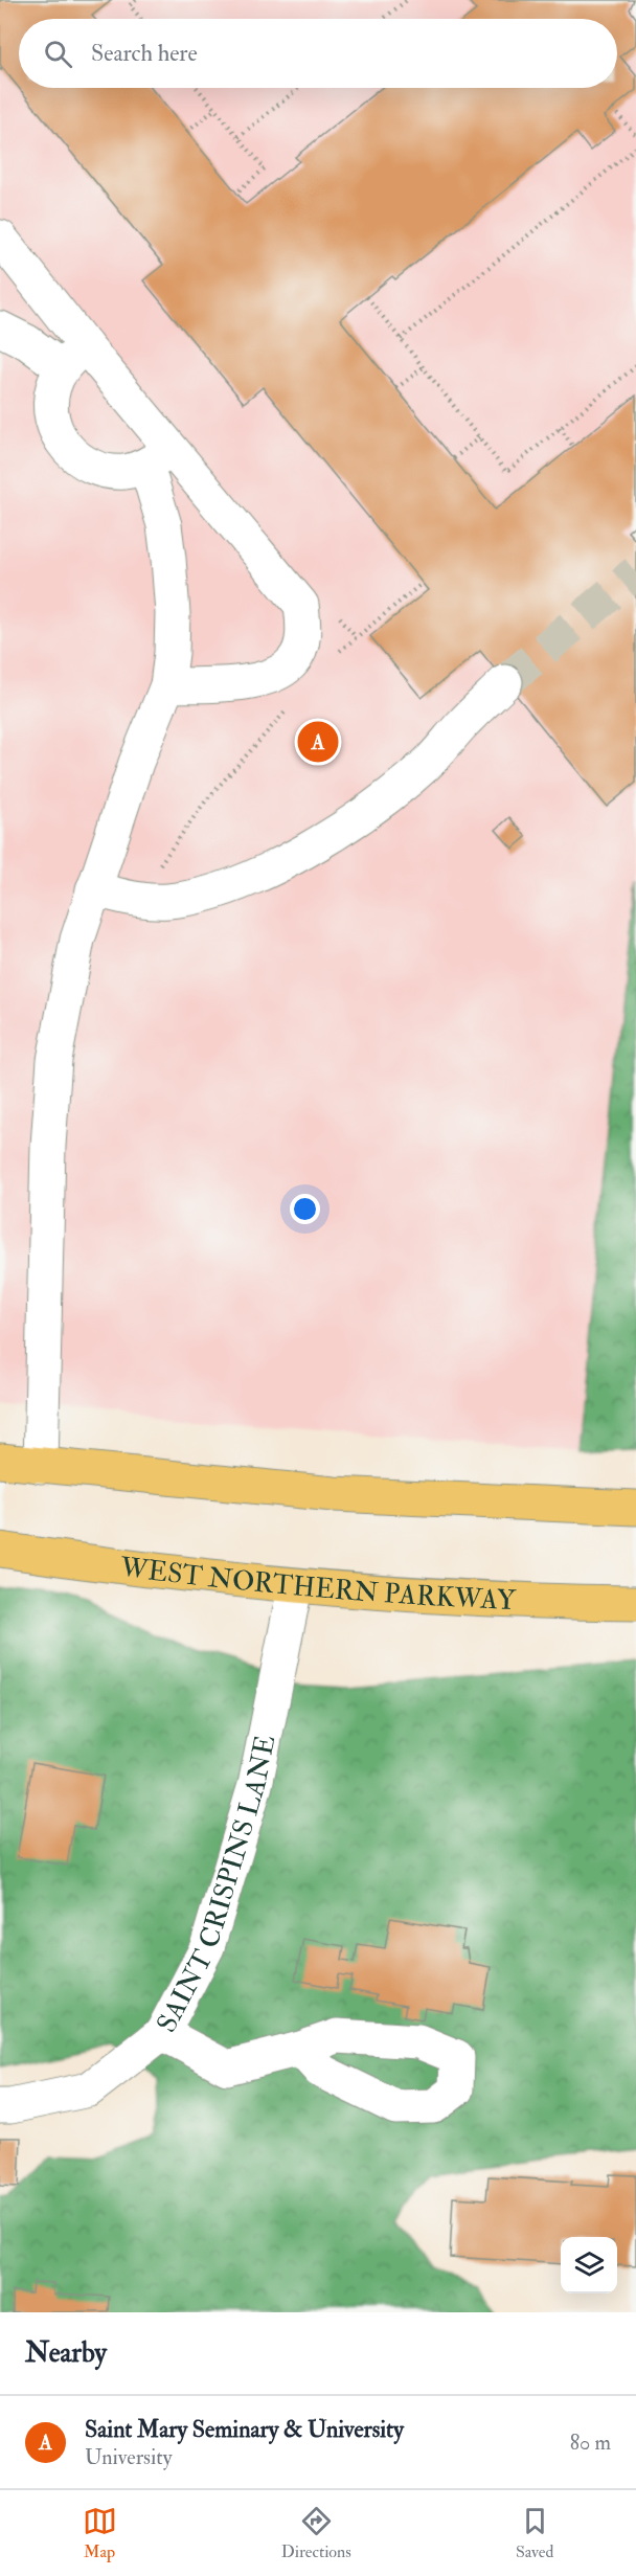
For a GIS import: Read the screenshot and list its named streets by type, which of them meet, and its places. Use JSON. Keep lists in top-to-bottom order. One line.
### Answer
{"streets":{"main road":["WEST NORTHERN PARKWAY"],"street":["SAINT CRISPINS LANE"]},"crossings":[["WEST NORTHERN PARKWAY","SAINT CRISPINS LANE"]],"page":{"search":"Search here","pins":"A","heading":"Nearby","list":[{"mark":"A","name":"Saint Mary Seminary & University","note":"University","value":"80 m"}],"nav":["Map","Directions","Saved"]}}
